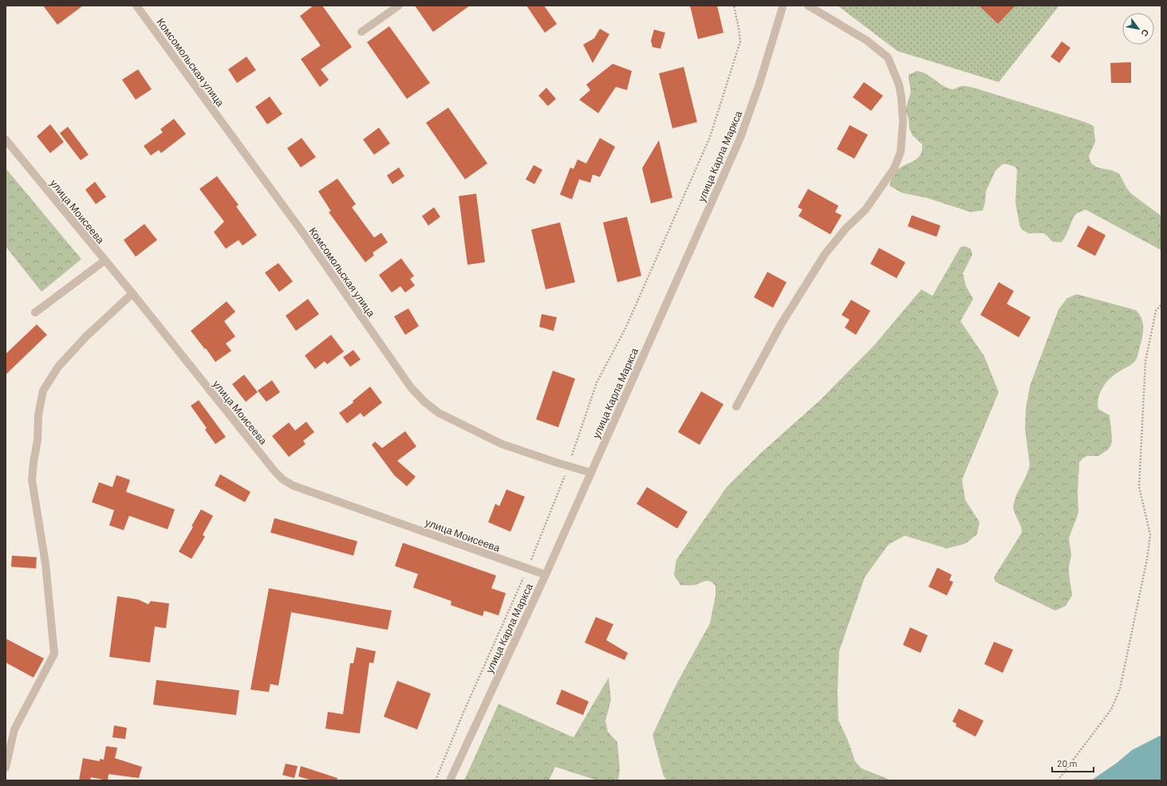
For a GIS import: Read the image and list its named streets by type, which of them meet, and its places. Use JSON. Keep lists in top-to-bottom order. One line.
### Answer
{"streets":{"street":["Комсомольская улица","улица Карла Маркса","улица Моисеева"]},"crossings":[["Комсомольская улица","улица Карла Маркса"],["улица Карла Маркса","улица Моисеева"]],"scale_bar":"20 m","north":"bottom right"}
